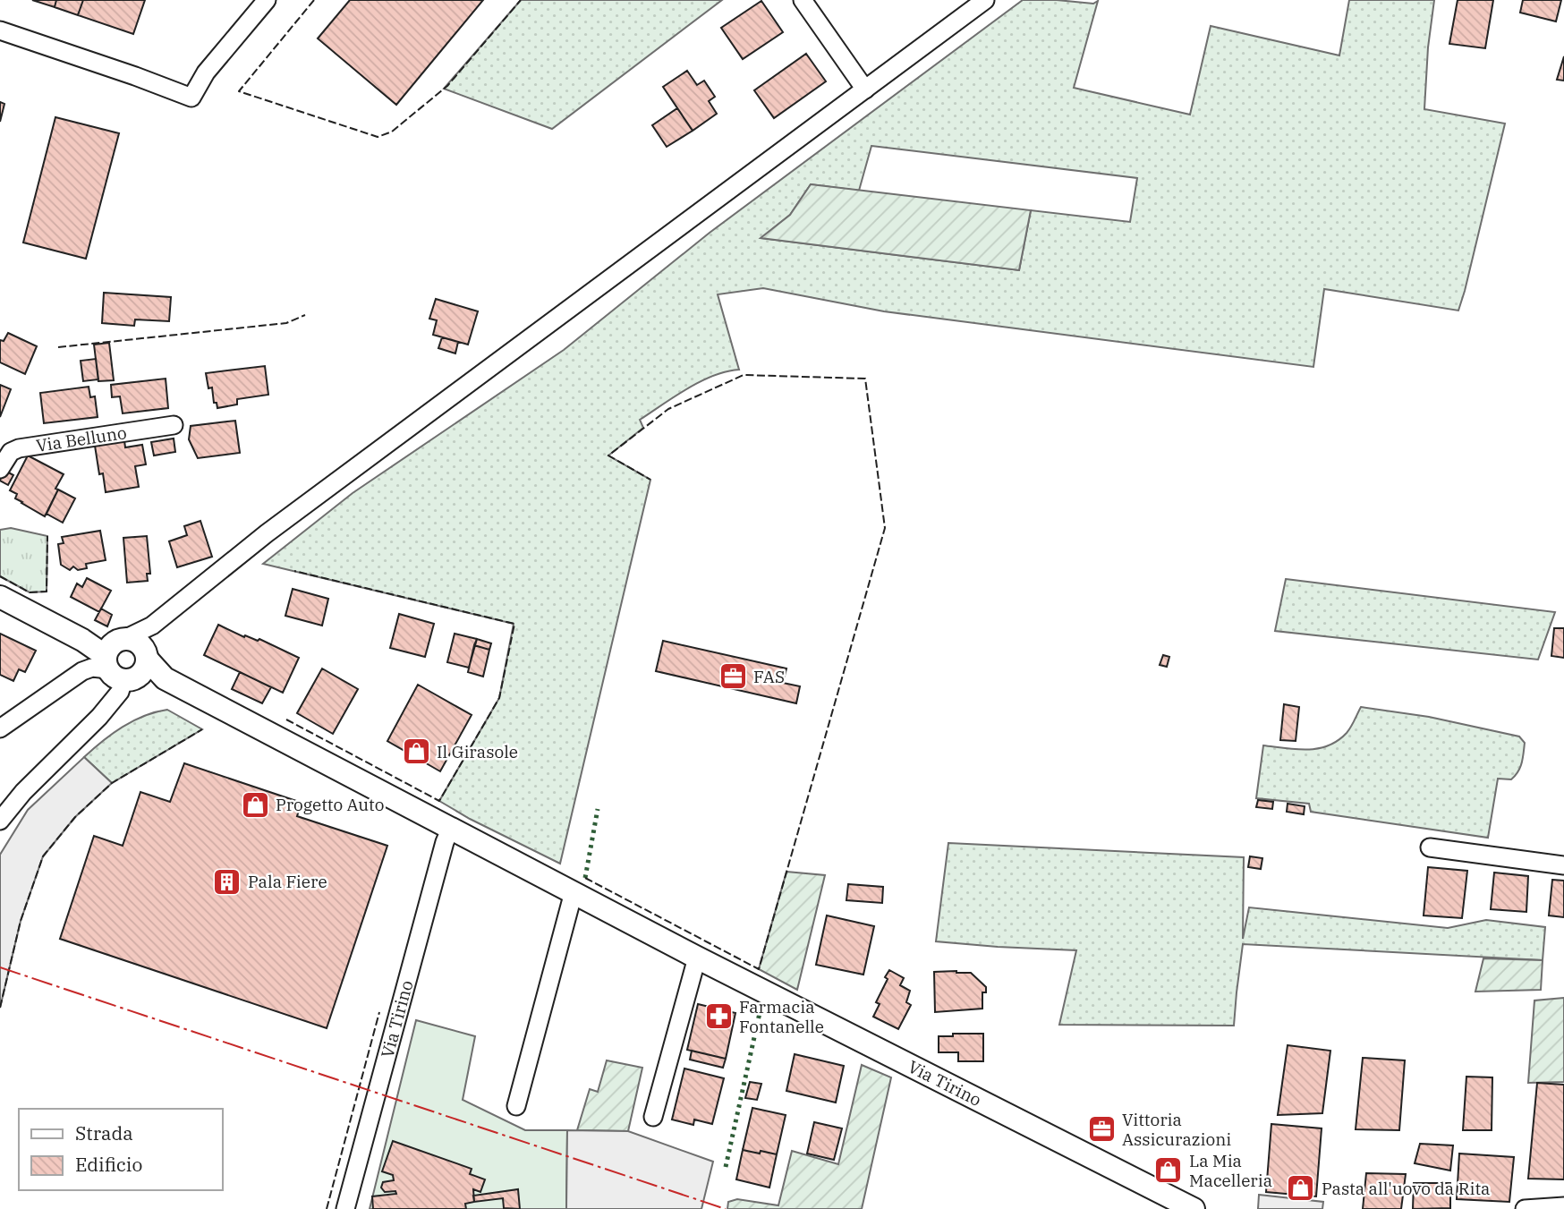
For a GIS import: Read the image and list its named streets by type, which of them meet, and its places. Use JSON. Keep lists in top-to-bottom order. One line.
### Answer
{"streets":{"street":["Via Belluno","Via Tirino"]},"places":{"office":["FAS","Vittoria Assicurazioni"],"shop":["Il Girasole","Progetto Auto","La Mia Macelleria","Pasta all'uovo da Rita"],"building":["Pala Fiere"],"pharmacy":["Farmacia Fontanelle"]},"legend":["Strada","Edificio"]}
